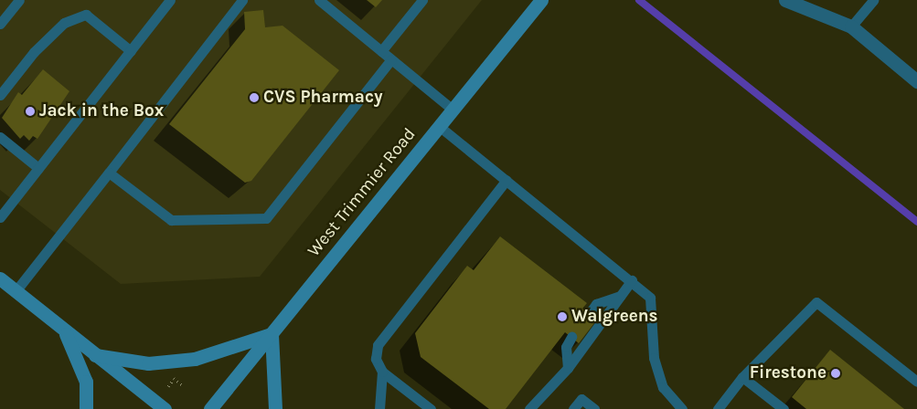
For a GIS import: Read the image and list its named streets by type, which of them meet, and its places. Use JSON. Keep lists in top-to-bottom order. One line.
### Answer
{"streets":{"main road":["West Trimmier Road"]},"places":["CVS Pharmacy","Jack in the Box","Walgreens","Firestone"]}
